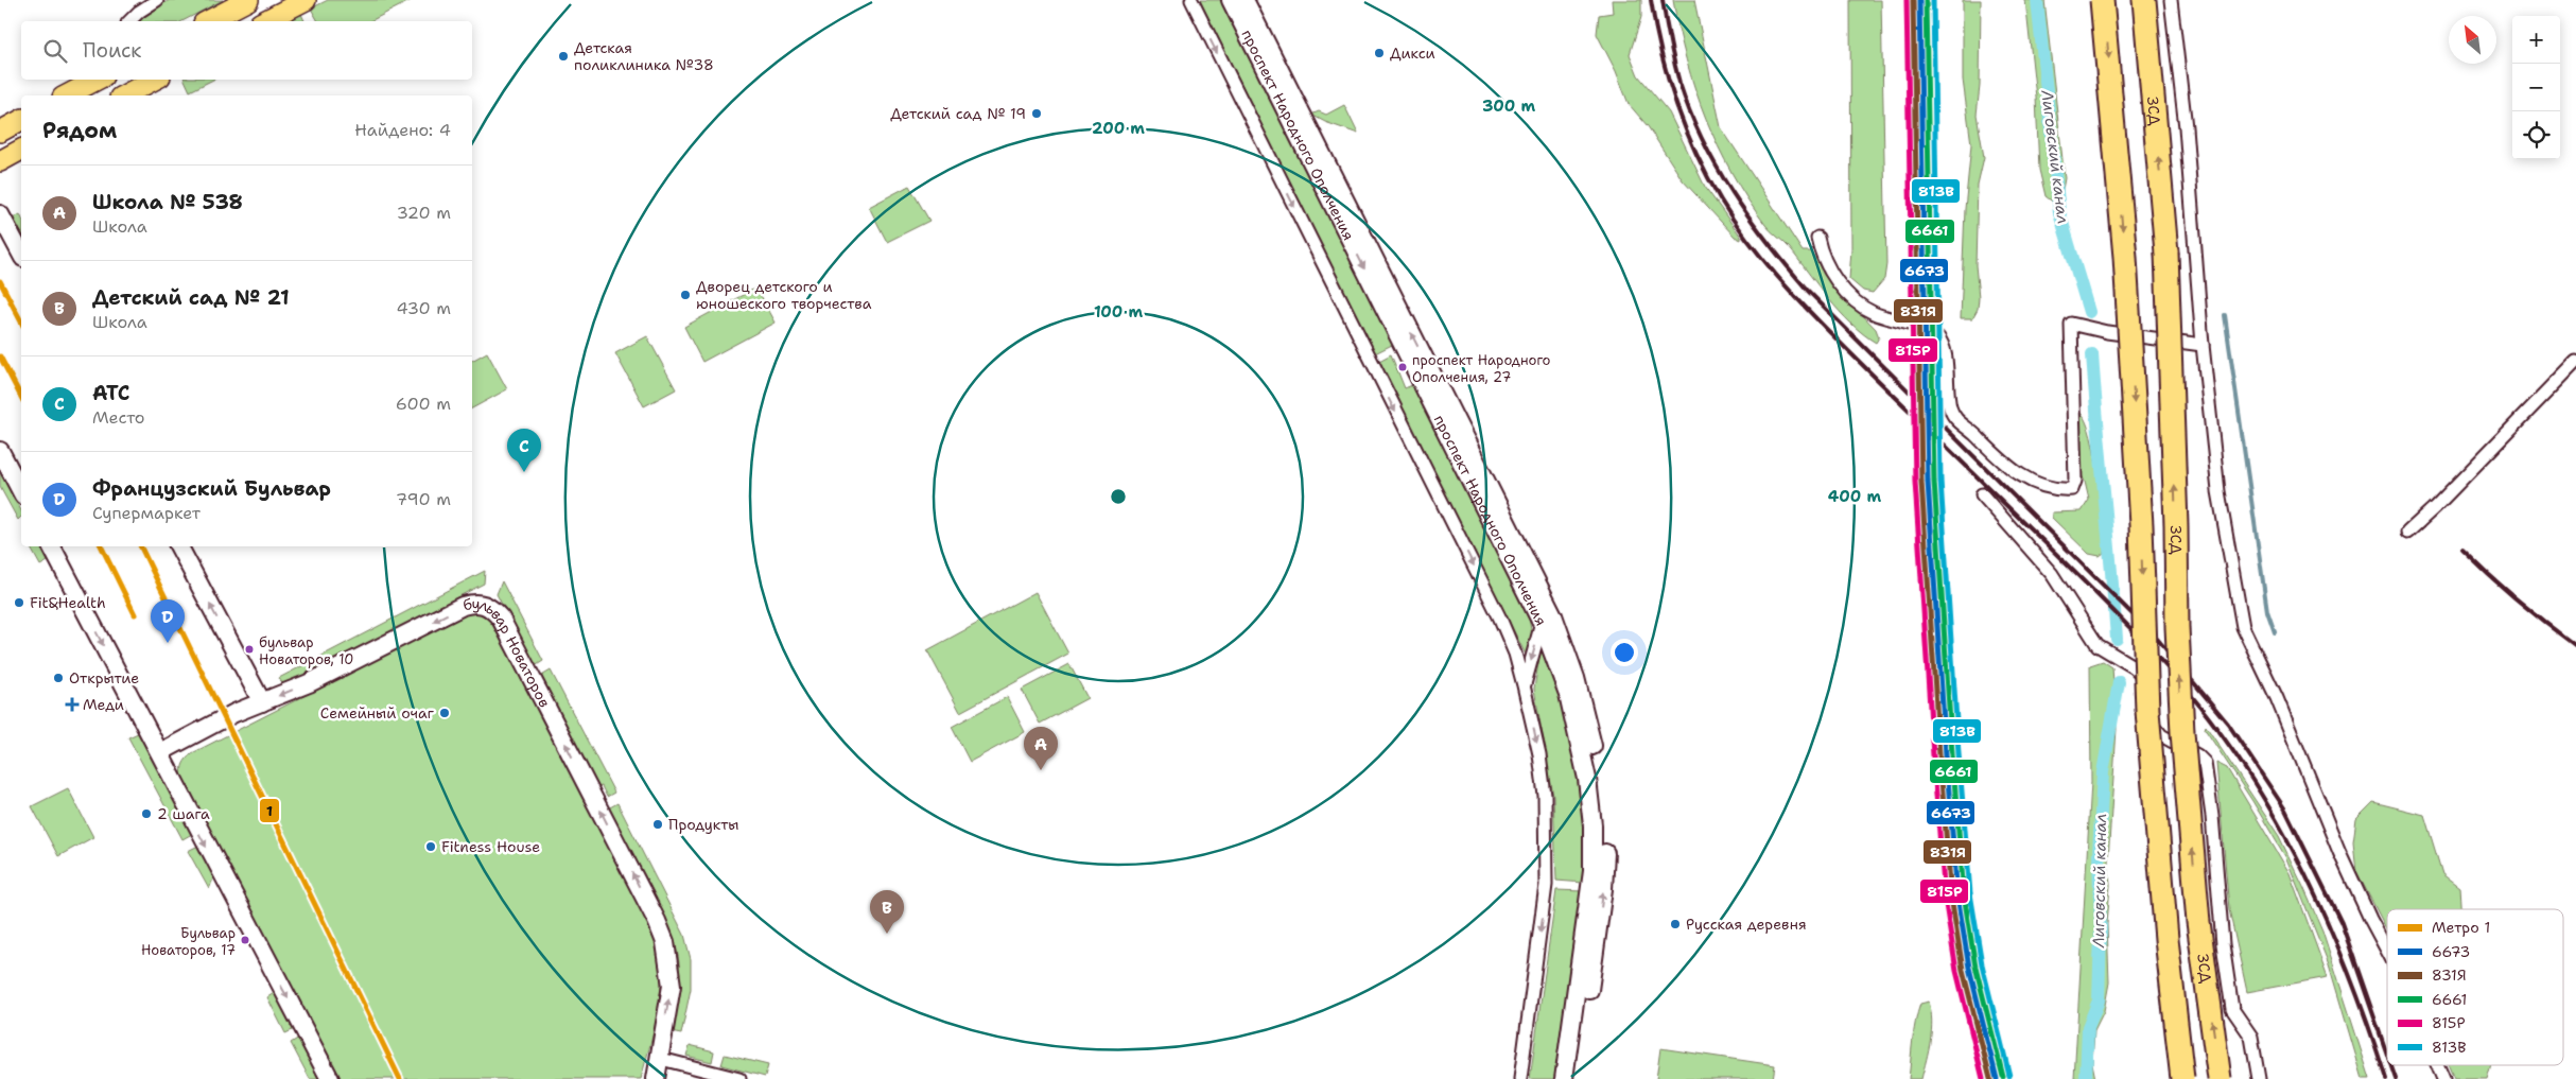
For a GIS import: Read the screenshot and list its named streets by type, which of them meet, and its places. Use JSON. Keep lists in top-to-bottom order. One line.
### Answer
{"streets":{"highway":["ЗСД"],"main road":["проспект Народного Ополчения","бульвар Новаторов"]},"water":["Лиговский канал"],"places":{"other":["Дикси","Детская поликлиника №38","Детский сад № 19","Дворец детского и юношеского творчества","проспект Народного Ополчения, 27","Fit&Health","бульвар Новаторов, 10","Открытие","Семейный очаг","2 шага","Продукты","Fitness House","Русская деревня","Бульвар Новаторов, 17"],"health":["Меди"]},"lines":["transit line 6673","transit line 831Я","transit line 6661","transit line 815Р","transit line 813В","metro line 1"],"legend":["Метро 1","6673","831Я","6661","815Р","813В"],"north":"top left","page":{"map_buttons":["+","−"],"search":"Поиск","heading":["Рядом","Найдено: 4"],"list":[{"mark":"A","name":"Школа № 538","note":"Школа","value":"320 m"},{"mark":"B","name":"Детский сад № 21","note":"Школа","value":"430 m"},{"mark":"C","name":"АТС","note":"Место","value":"600 m"},{"mark":"D","name":"Французский Бульвар","note":"Супермаркет","value":"790 m"}],"pins":["C","D","A","B"]},"rings":["300 m","200 m","100 m","400 m"]}
